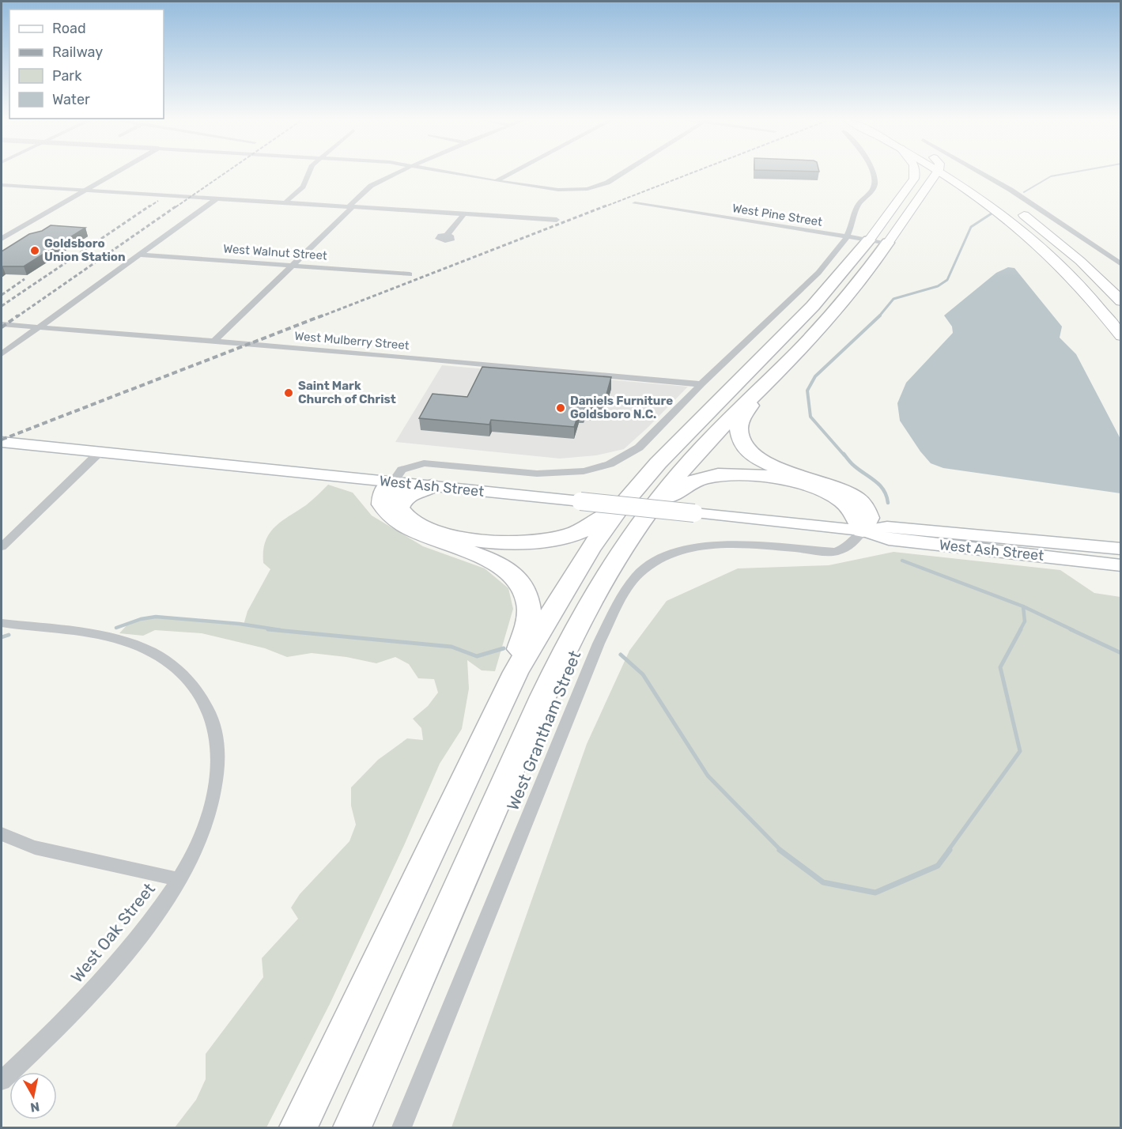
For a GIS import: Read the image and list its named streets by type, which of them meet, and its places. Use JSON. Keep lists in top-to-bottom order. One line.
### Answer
{"streets":{"main road":["West Ash Street"],"street":["West Pine Street","West Walnut Street","West Mulberry Street","West Grantham Street","West Oak Street"]},"crossings":[["West Ash Street","West Grantham Street"]],"places":["Goldsboro Union Station","Saint Mark Church of Christ","Daniels Furniture Goldsboro N.C."],"legend":["Road","Railway","Park","Water"],"north":"bottom"}
